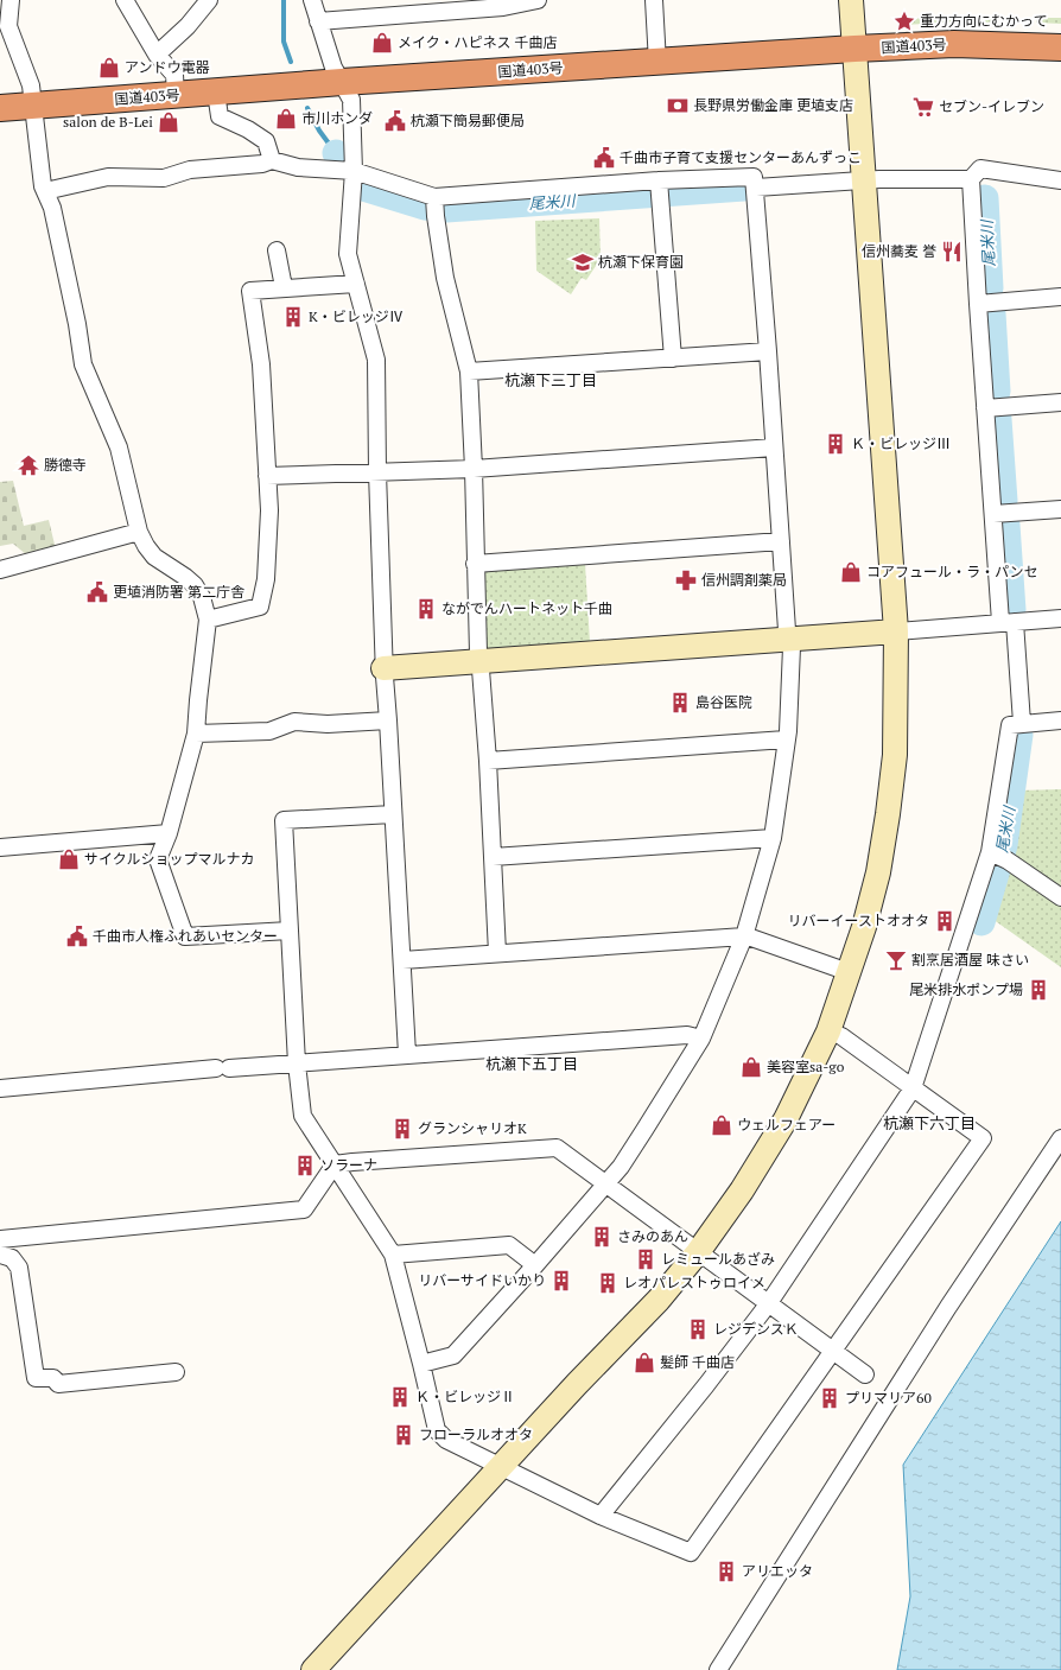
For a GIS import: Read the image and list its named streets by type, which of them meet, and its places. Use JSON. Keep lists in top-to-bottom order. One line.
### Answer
{"streets":{"highway":["国道403号"]},"districts":["杭瀬下三丁目","杭瀬下五丁目","杭瀬下六丁目"],"water":["尾米川"],"places":{"place":["重力方向にむかって"],"shop":["メイク・ハピネス 千曲店","アンドウ電器","市川ホンダ","salon de B-Lei","コアフュール・ラ・パンセ","サイクルショップマルナカ","美容室sa-go","ウェルフェアー","髪師 千曲店"],"bank":["長野県労働金庫 更埴支店"],"supermarket":["セブン-イレブン"],"public building":["杭瀬下簡易郵便局","千曲市子育て支援センターあんずっこ","更埴消防署 第二庁舎","千曲市人権ふれあいセンター"],"restaurant":["信州蕎麦 誉"],"school or university":["杭瀬下保育園"],"building":["K・ビレッジⅣ","Ｋ・ビレッジⅢ","ながでんハートネット千曲","島谷医院","リバーイーストオオタ","尾米排水ポンプ場","グランシャリオK","ソラーナ","さみのあん","レミュールあざみ","リバーサイドいかり","レオパレストゥロイメ","レジデンスＫ","Ｋ・ビレッジⅡ","プリマリア60","フローラルオオタ","アリエッタ"],"temple":["勝德寺"],"pharmacy":["信州調剤薬局"],"bar":["割烹居酒屋 味さい"]}}
